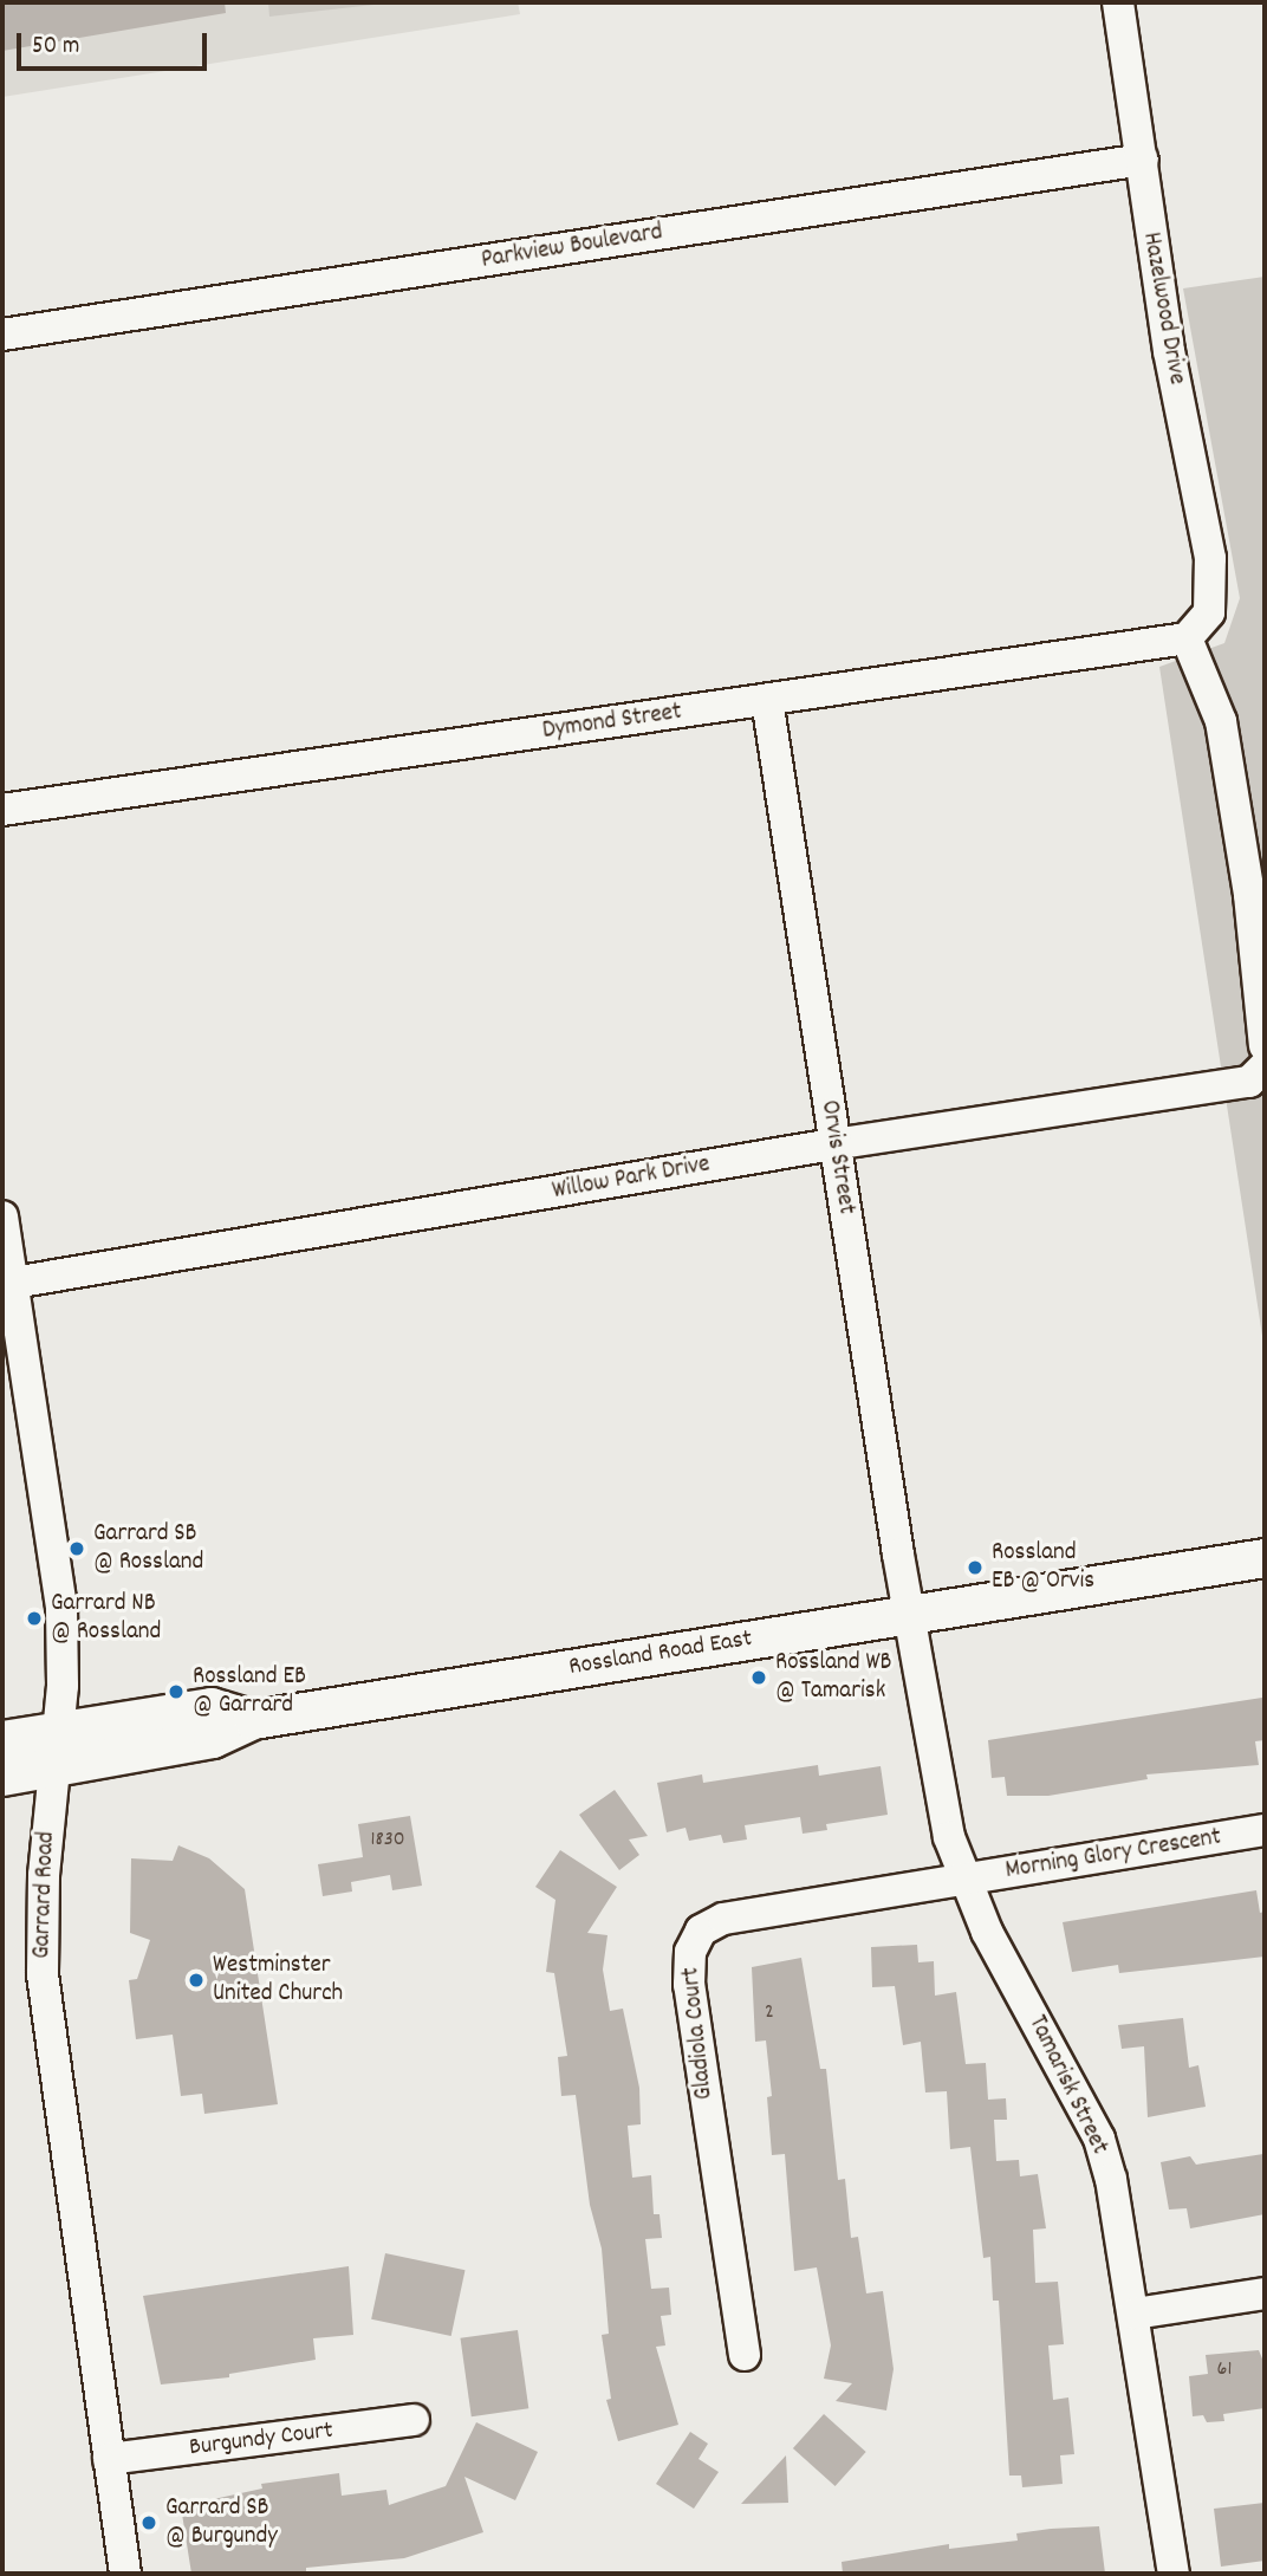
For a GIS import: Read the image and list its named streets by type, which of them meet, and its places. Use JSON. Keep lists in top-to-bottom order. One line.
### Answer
{"streets":{"main road":["Rossland Road East"],"street":["Parkview Boulevard","Hazelwood Drive","Dymond Street","Orvis Street","Willow Park Drive","Morning Glory Crescent","Garrard Road","Gladiola Court","Tamarisk Street","Burgundy Court"]},"crossings":[["Parkview Boulevard","Hazelwood Drive"],["Hazelwood Drive","Dymond Street"],["Dymond Street","Orvis Street"],["Orvis Street","Willow Park Drive"],["Orvis Street","Rossland Road East"],["Orvis Street","Tamarisk Street"],["Willow Park Drive","Garrard Road"],["Rossland Road East","Garrard Road"],["Rossland Road East","Tamarisk Street"],["Morning Glory Crescent","Gladiola Court"],["Morning Glory Crescent","Tamarisk Street"],["Garrard Road","Burgundy Court"],["Gladiola Court","Tamarisk Street"]],"places":["Garrard SB @ Rossland","Rossland EB @ Orvis","Garrard NB @ Rossland","Rossland WB @ Tamarisk","Rossland EB @ Garrard","Westminster United Church","Garrard SB @ Burgundy"],"house_numbers":["1830","2","61"],"scale_bar":"50 m"}
